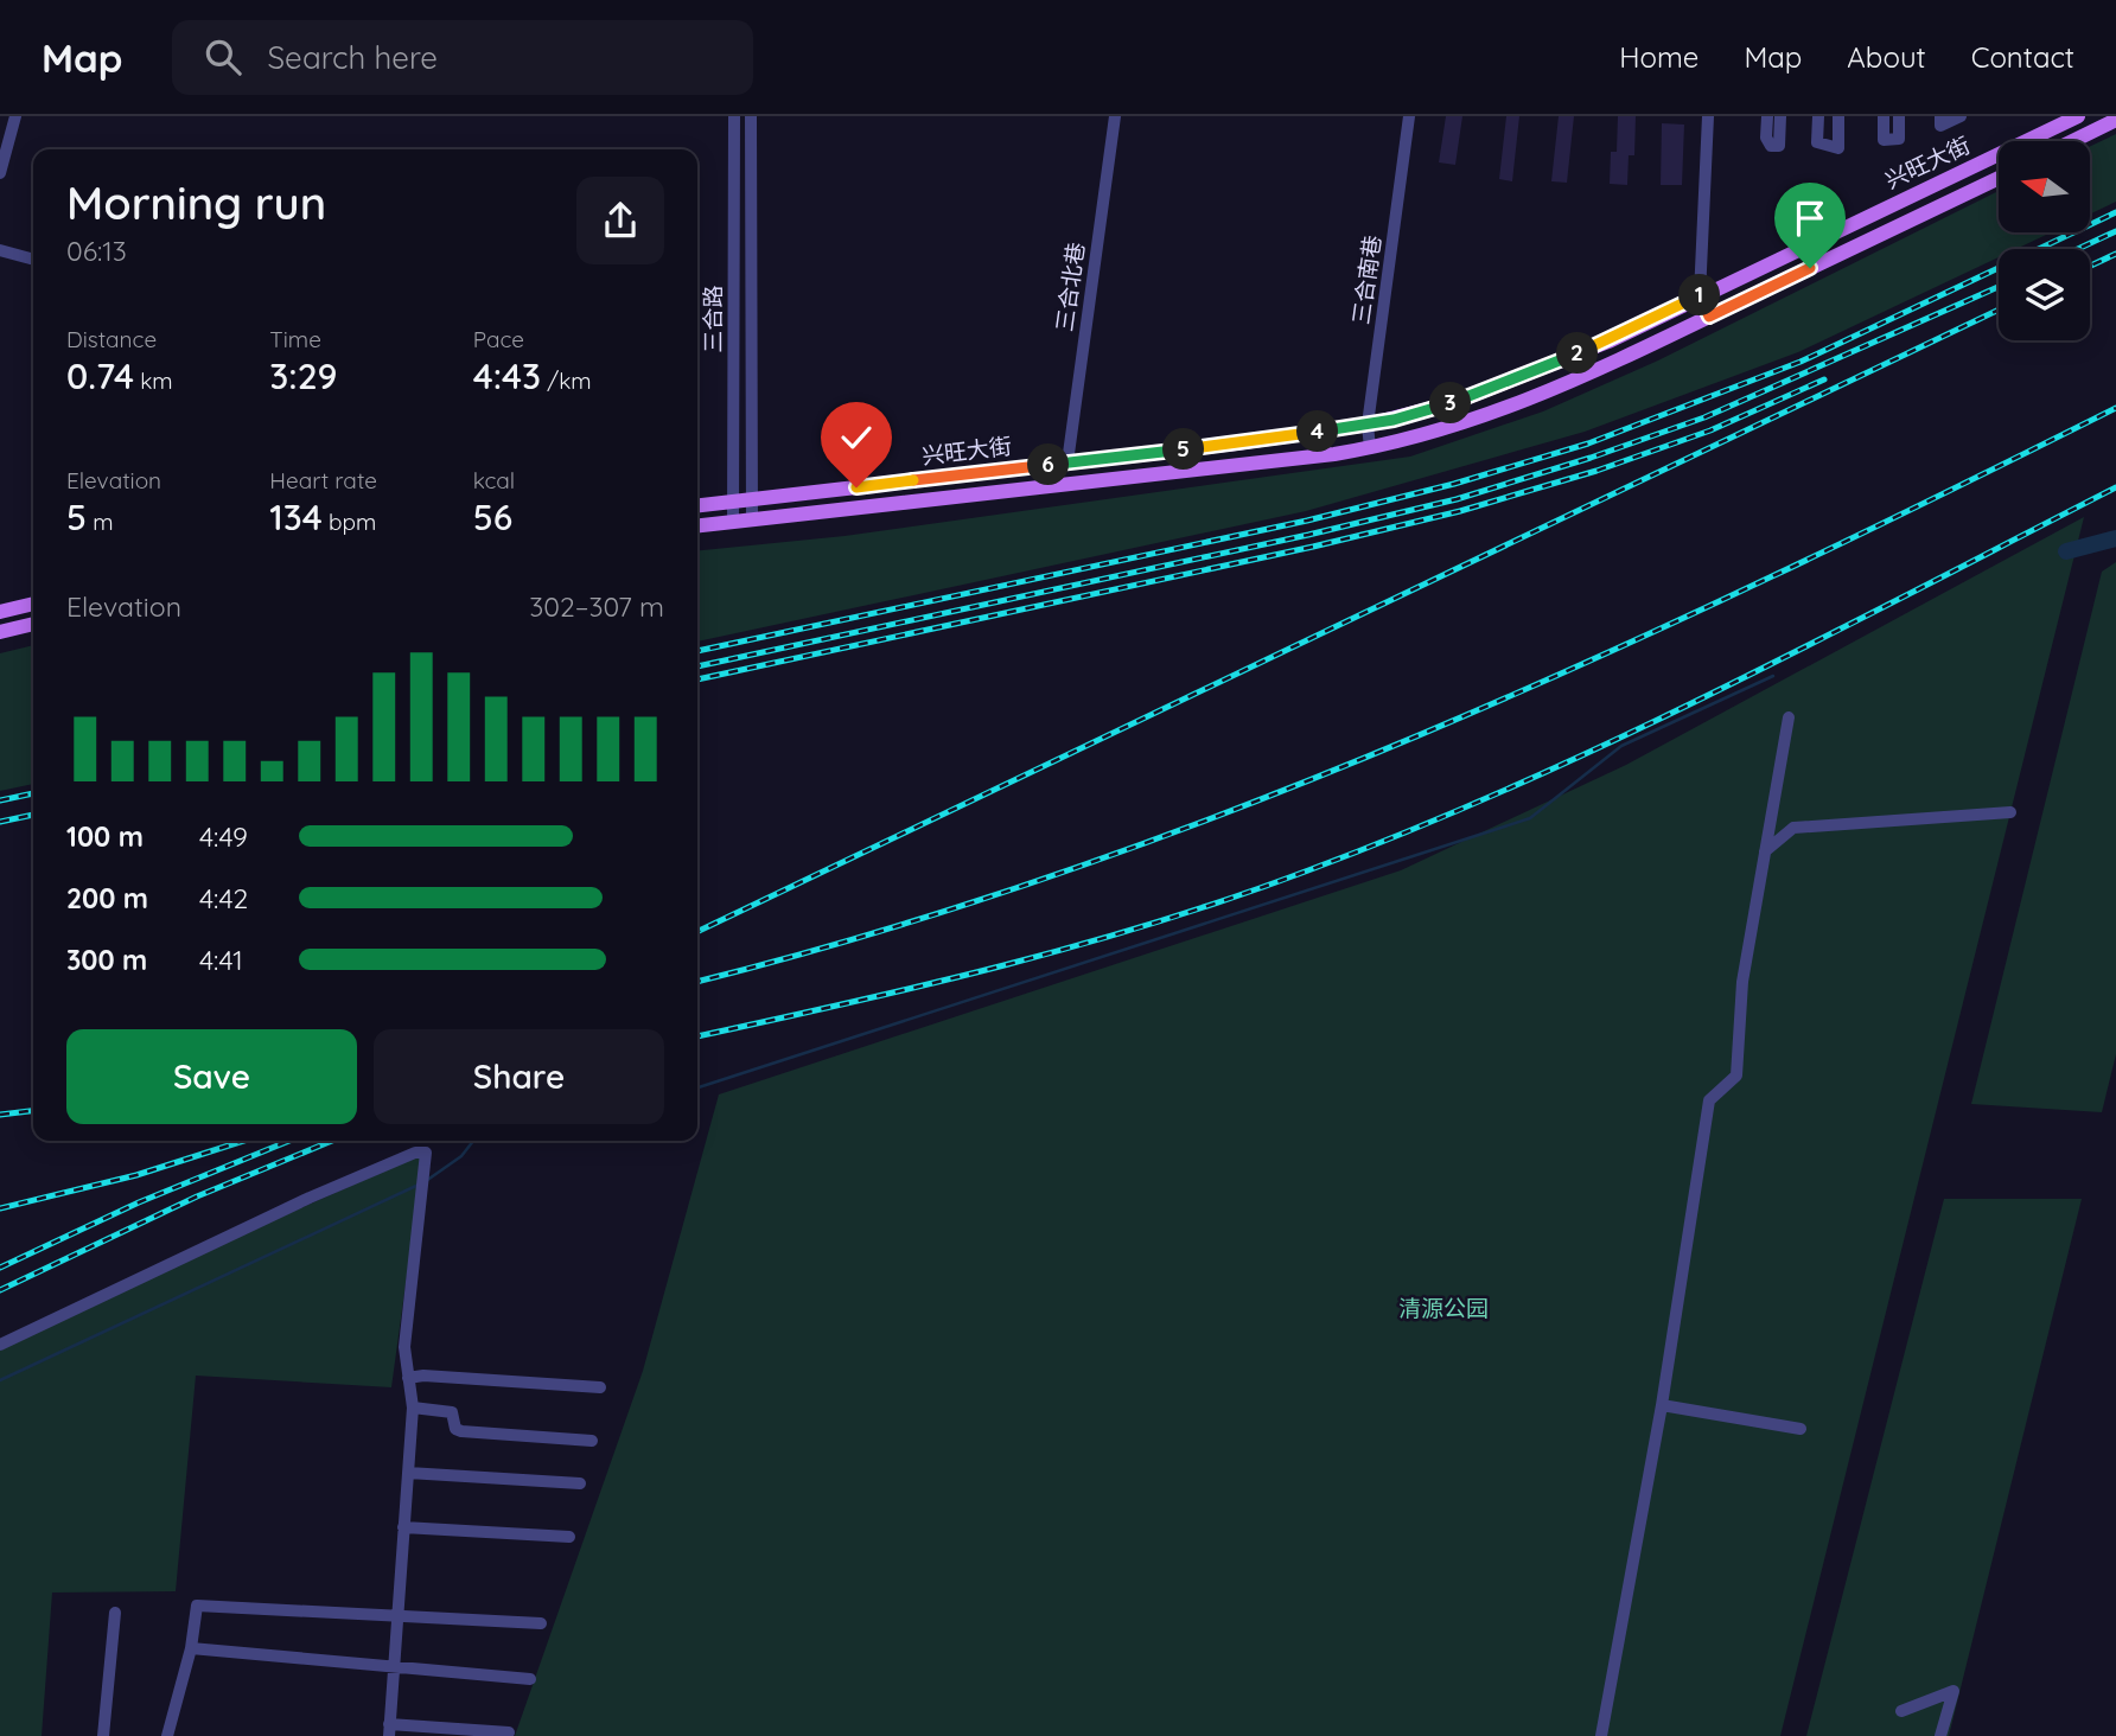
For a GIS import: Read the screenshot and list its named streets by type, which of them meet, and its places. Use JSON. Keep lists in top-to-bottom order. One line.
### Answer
{"streets":{"main road":["兴旺大街"],"street":["三合南巷","三合北巷","三合路"]},"crossings":[["兴旺大街","三合南巷"],["兴旺大街","三合北巷"],["兴旺大街","三合路"]],"parks":["清源公园"],"north":"left","page":{"header":"Map","search":"Search here","nav":["Home","Map","About","Contact"],"heading":["Morning run","06:13"],"pins":["1","2","3","4","5","6"],"stats":[["Distance","0.74 km"],["Time","3:29"],["Pace","4:43 /km"],["Elevation","5 m"],["Heart rate","134 bpm"],["kcal","56"]],"chart":["Elevation","302–307 m"],"list":[{"name":"100 m","note":"4:49"},{"name":"200 m","note":"4:42"},{"name":"300 m","note":"4:41"}],"buttons":["Save","Share"]}}
